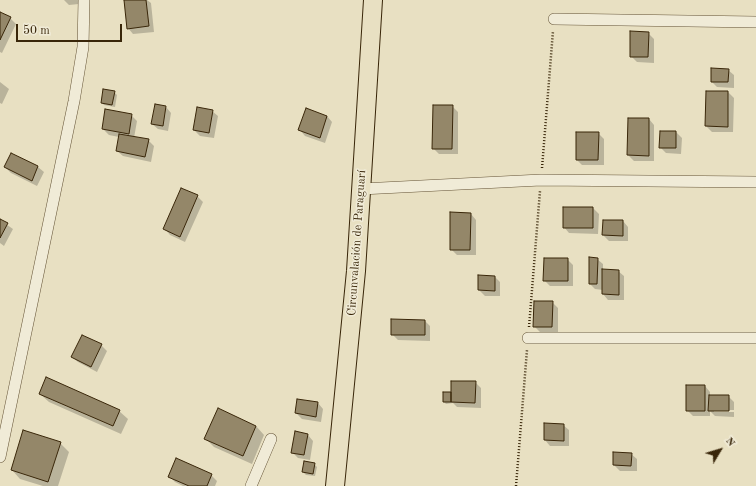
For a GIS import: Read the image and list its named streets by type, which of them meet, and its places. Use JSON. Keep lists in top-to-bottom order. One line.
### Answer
{"streets":{"highway":["Circunvalación de Paraguarí"]},"scale_bar":"50 m","north":"top right"}
